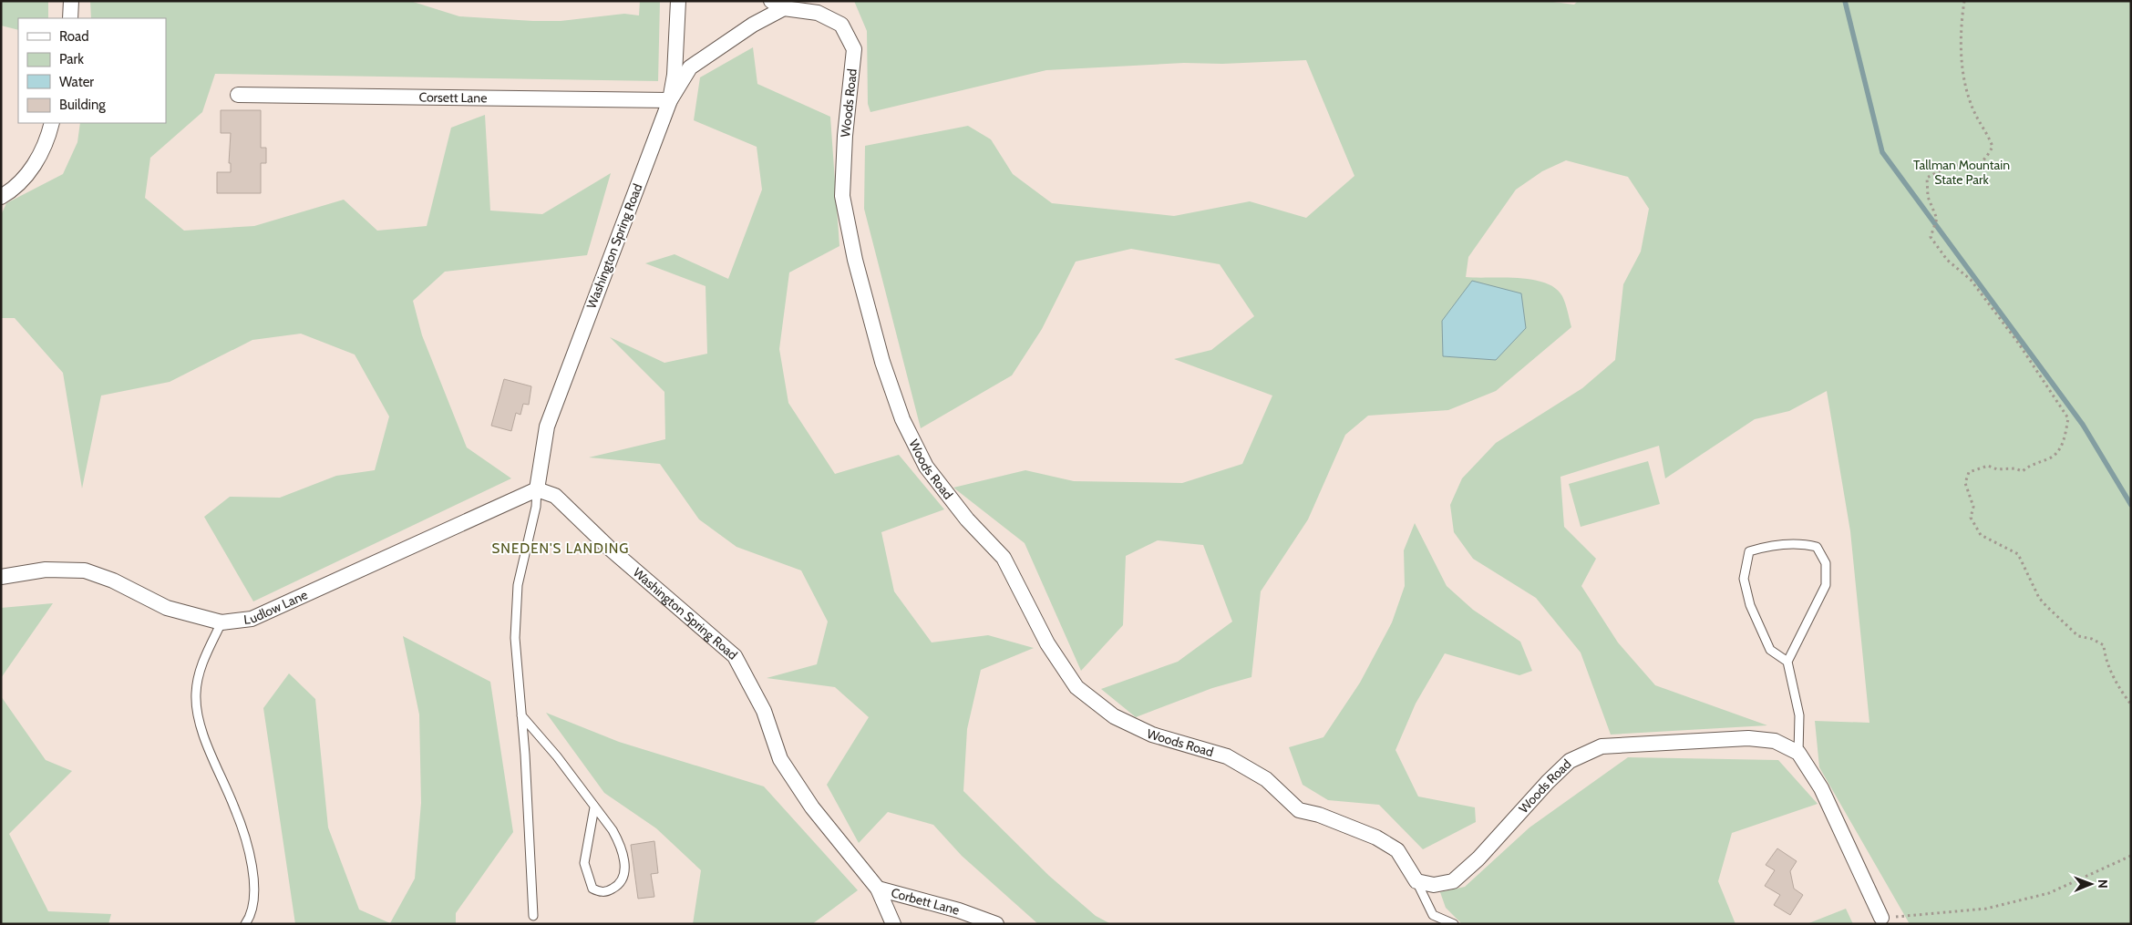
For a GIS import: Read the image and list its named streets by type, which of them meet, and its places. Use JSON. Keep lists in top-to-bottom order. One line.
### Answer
{"streets":{"street":["Corsett Lane","Woods Road","Washington Spring Road","Ludlow Lane","Corbett Lane"]},"crossings":[["Corsett Lane","Woods Road"],["Corsett Lane","Washington Spring Road"],["Woods Road","Washington Spring Road"],["Washington Spring Road","Ludlow Lane"],["Washington Spring Road","Corbett Lane"]],"districts":["SNEDEN'S LANDING"],"parks":["Tallman Mountain State Park"],"legend":["Road","Park","Water","Building"],"north":"right"}
